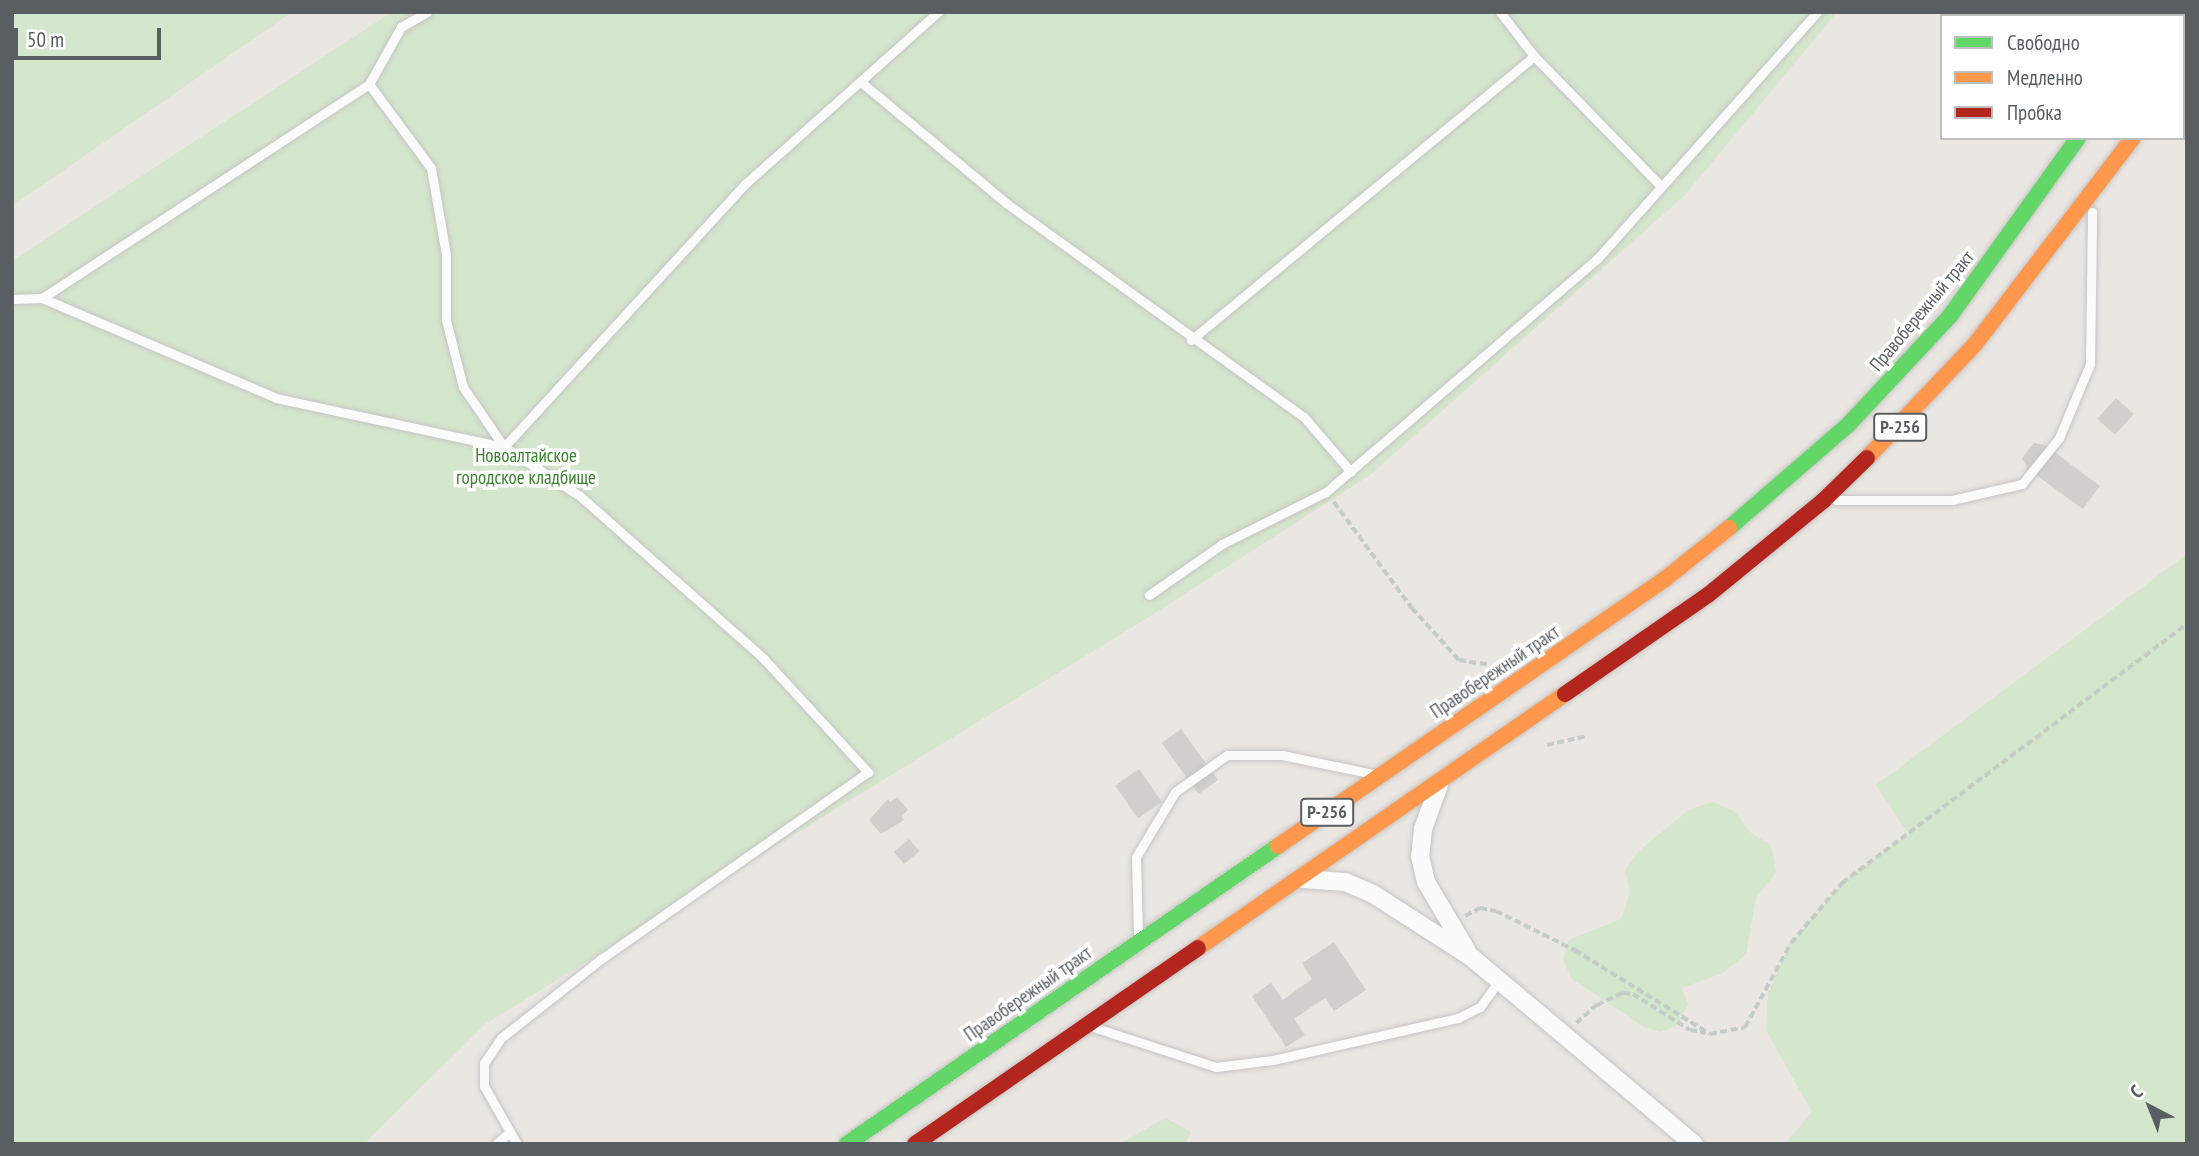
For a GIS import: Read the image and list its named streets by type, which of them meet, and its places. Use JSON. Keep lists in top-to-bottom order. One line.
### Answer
{"streets":{"highway":["Правобережный тракт","Р-256"]},"parks":["Новоалтайское городское кладбище"],"legend":["Свободно","Медленно","Пробка"],"scale_bar":"50 m","north":"top left"}
